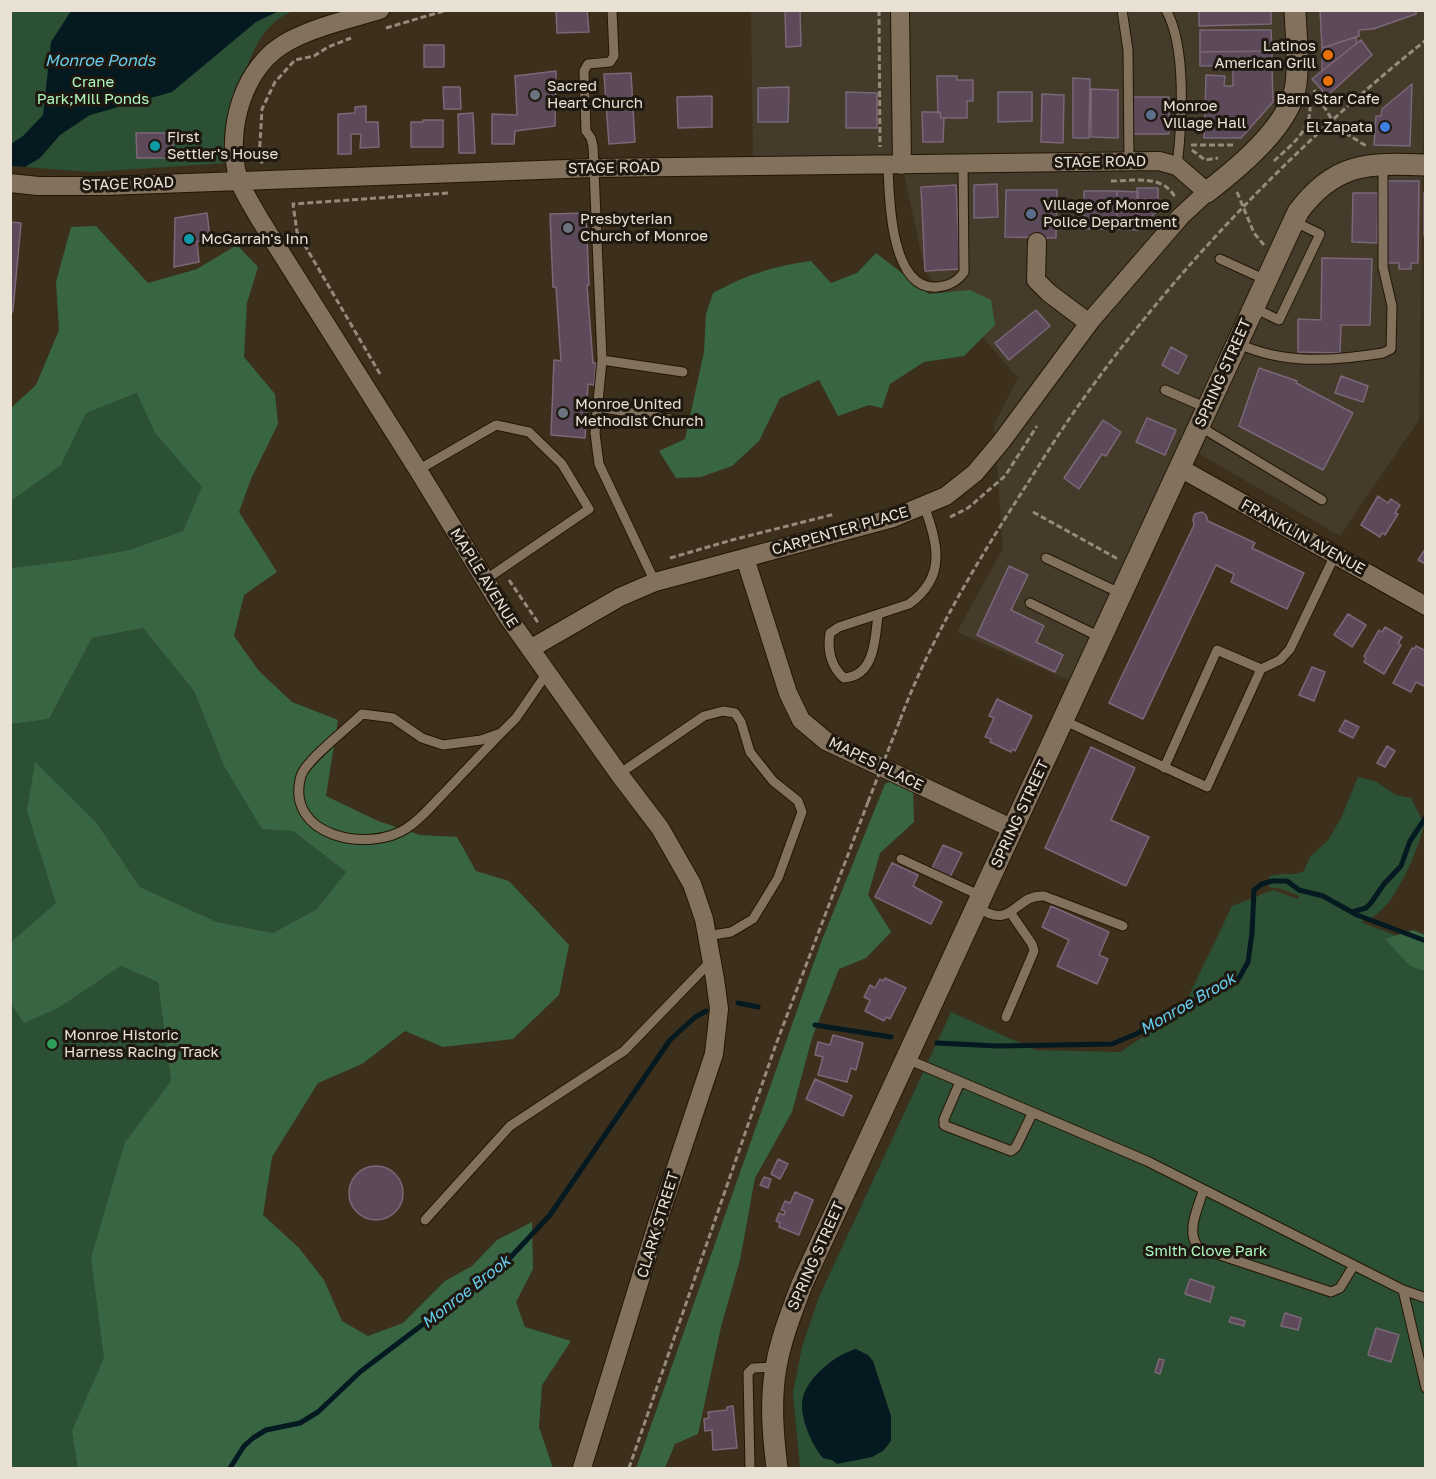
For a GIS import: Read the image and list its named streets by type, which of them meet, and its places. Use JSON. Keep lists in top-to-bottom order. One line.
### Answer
{"streets":{"street":["STAGE ROAD","SPRING STREET","CARPENTER PLACE","FRANKLIN AVENUE","MAPLE AVENUE","MAPES PLACE","CLARK STREET"]},"crossings":[["STAGE ROAD","MAPLE AVENUE"],["SPRING STREET","FRANKLIN AVENUE"],["SPRING STREET","MAPES PLACE"],["CARPENTER PLACE","MAPLE AVENUE"],["CARPENTER PLACE","MAPES PLACE"],["MAPLE AVENUE","CLARK STREET"]],"water":["Monroe Ponds","Monroe Brook"],"parks":["Crane Park;Mill Ponds","Smith Clove Park"],"places":["Latinos American Grill","Barn Star Cafe","Sacred Heart Church","Monroe Village Hall","El Zapata","First Settler's House","Village of Monroe Police Department","Presbyterian Church of Monroe","McGarrah's Inn","Monroe United Methodist Church","Monroe Historic Harness Racing Track"]}
